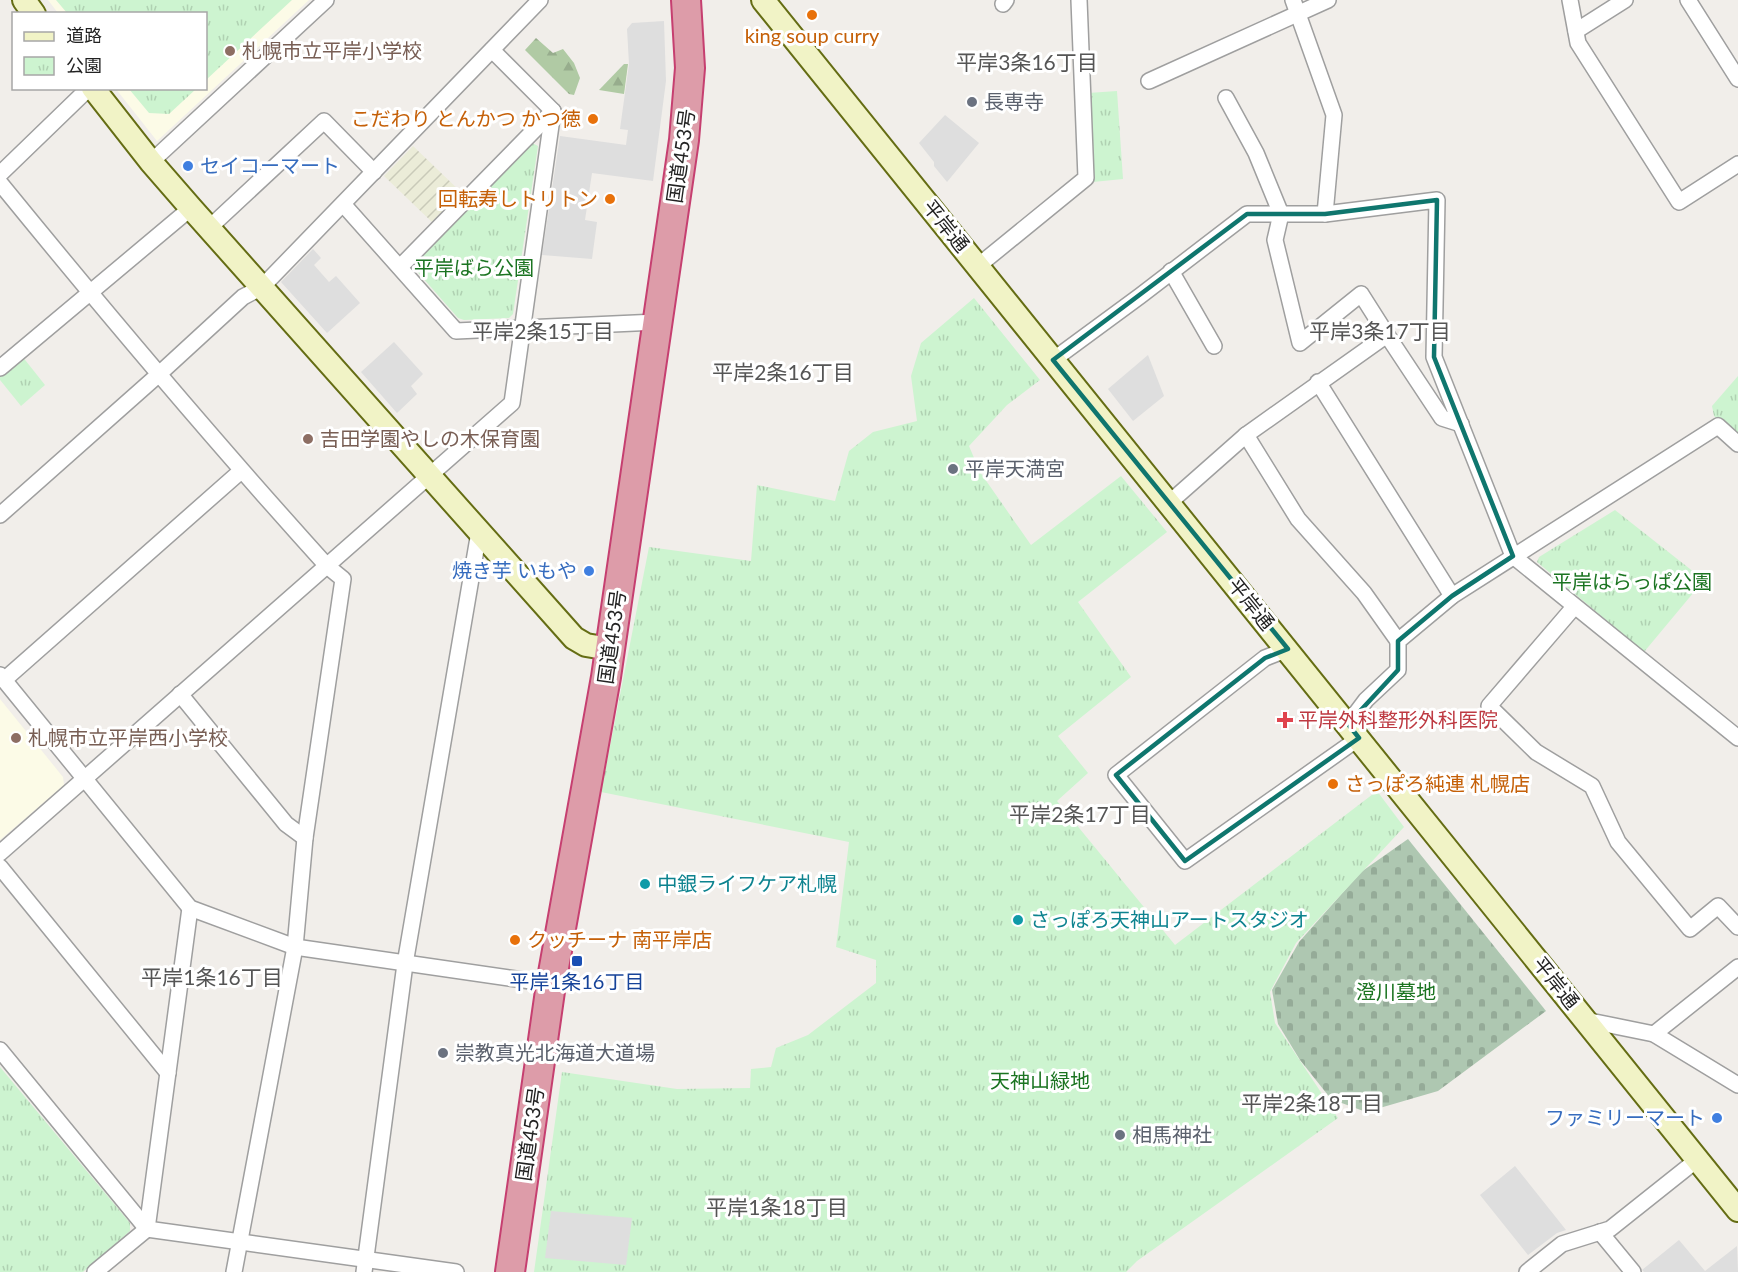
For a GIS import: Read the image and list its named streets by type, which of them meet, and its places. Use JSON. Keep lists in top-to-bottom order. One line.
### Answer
{"streets":{"highway":["国道453号"],"street":["平岸通"]},"districts":["平岸3条16丁目","平岸2条15丁目","平岸3条17丁目","平岸2条16丁目","平岸2条17丁目","平岸1条16丁目","平岸2条18丁目","平岸1条18丁目"],"parks":["平岸ばら公園","平岸はらっぱ公園","澄川墓地","天神山緑地"],"places":{"other":["king soup curry","札幌市立平岸小学校","長専寺","こだわり とんかつ かつ徳","セイコーマート","回転寿しトリトン","吉田学園やしの木保育園","平岸天満宮","焼き芋 いもや","札幌市立平岸西小学校","さっぽろ純連 札幌店","中銀ライフケア札幌","さっぽろ天神山アートスタジオ","クッチーナ 南平岸店","崇教真光北海道大道場","ファミリーマート","相馬神社"],"health":["平岸外科整形外科医院"],"transit":["平岸1条16丁目"]},"legend":["道路","公園"]}
